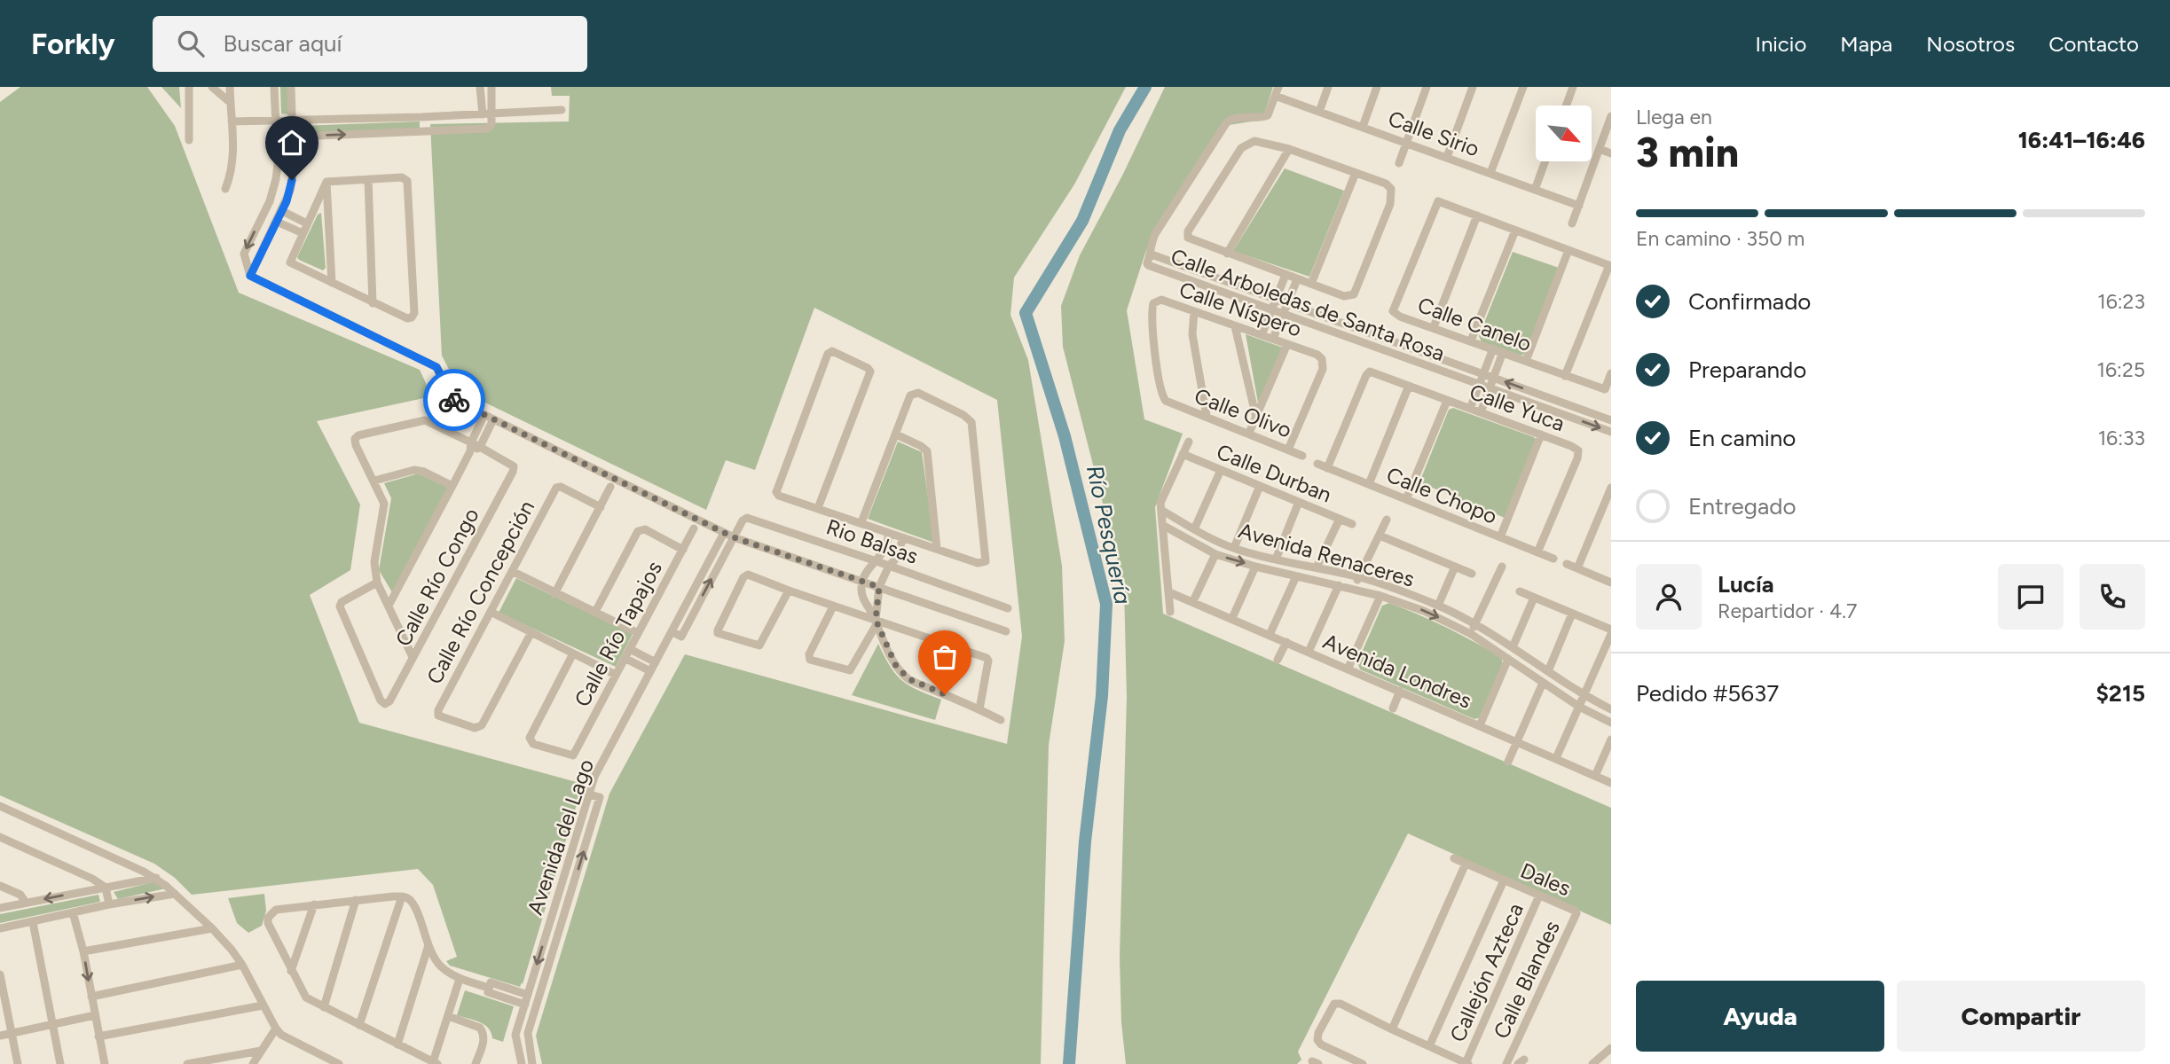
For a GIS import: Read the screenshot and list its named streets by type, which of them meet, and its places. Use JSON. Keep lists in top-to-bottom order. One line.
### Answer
{"streets":{"street":["Calle Sirio","Calle Arboledas de Santa Rosa","Calle Níspero","Calle Canelo","Calle Yuca","Calle Olivo","Calle Durban","Calle Chopo","Rio Balsas","Avenida Renaceres","Calle Río Congo","Calle Río Concepción","Calle Río Tapajos","Avenida Londres","Avenida del Lago","Dales","Callejón Azteca","Calle Blandes"]},"crossings":[["Calle Níspero","Calle Olivo"],["Calle Yuca","Calle Chopo"],["Dales","Callejón Azteca"],["Dales","Calle Blandes"]],"water":["Río Pesquería"],"north":"bottom right","page":{"header":"Forkly","search":"Buscar aquí","nav":["Inicio","Mapa","Nosotros","Contacto"],"heading":["3 min","Llega en","16:41–16:46"],"panel":["Lucía","Repartidor · 4.7","Pedido #5637","$215"],"bar":"En camino · 350 m","list":[["Confirmado","16:23"],["Preparando","16:25"],["En camino","16:33"],"Entregado"],"buttons":["Ayuda","Compartir"]}}
